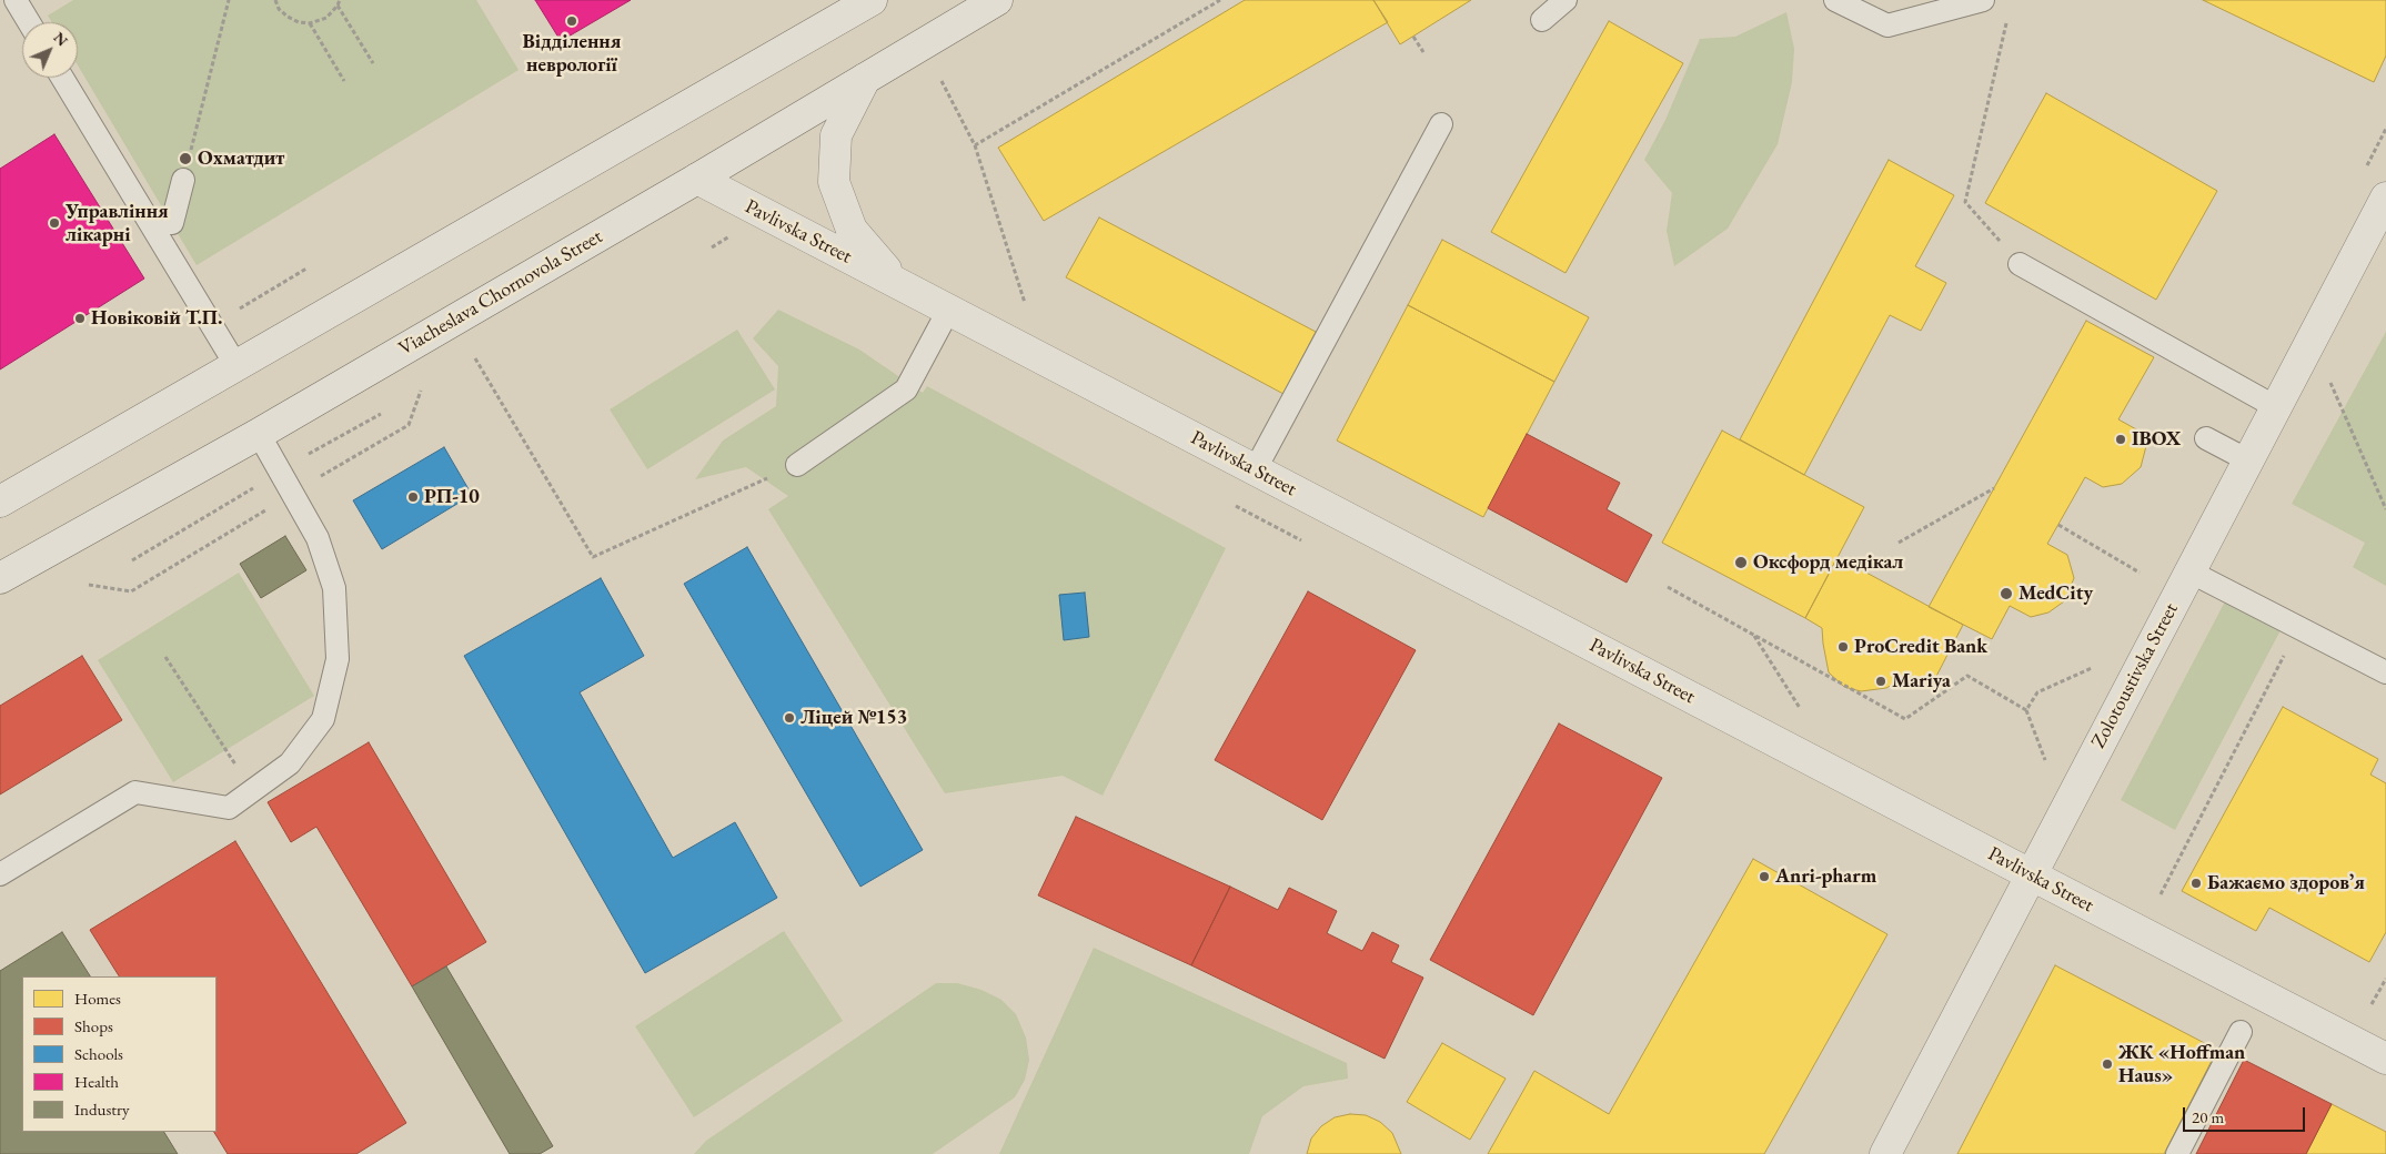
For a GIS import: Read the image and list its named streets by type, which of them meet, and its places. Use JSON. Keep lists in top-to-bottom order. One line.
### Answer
{"streets":{"street":["Pavlivska Street","Viacheslava Chornovola Street","Zolotoustivska Street"]},"crossings":[["Pavlivska Street","Viacheslava Chornovola Street"],["Pavlivska Street","Zolotoustivska Street"]],"places":["Відділення неврології","Охматдит","Управління лікарні","Новіковій Т.П.","IBOX","РП-10","Оксфорд медікал","MedCity","ProCredit Bank","Mariya","Ліцей №153","Anri-pharm","Бажаємо здоровʼя","ЖК «Hoffman Haus»"],"legend":["Homes","Shops","Schools","Health","Industry"],"scale_bar":"20 m","north":"top right"}
